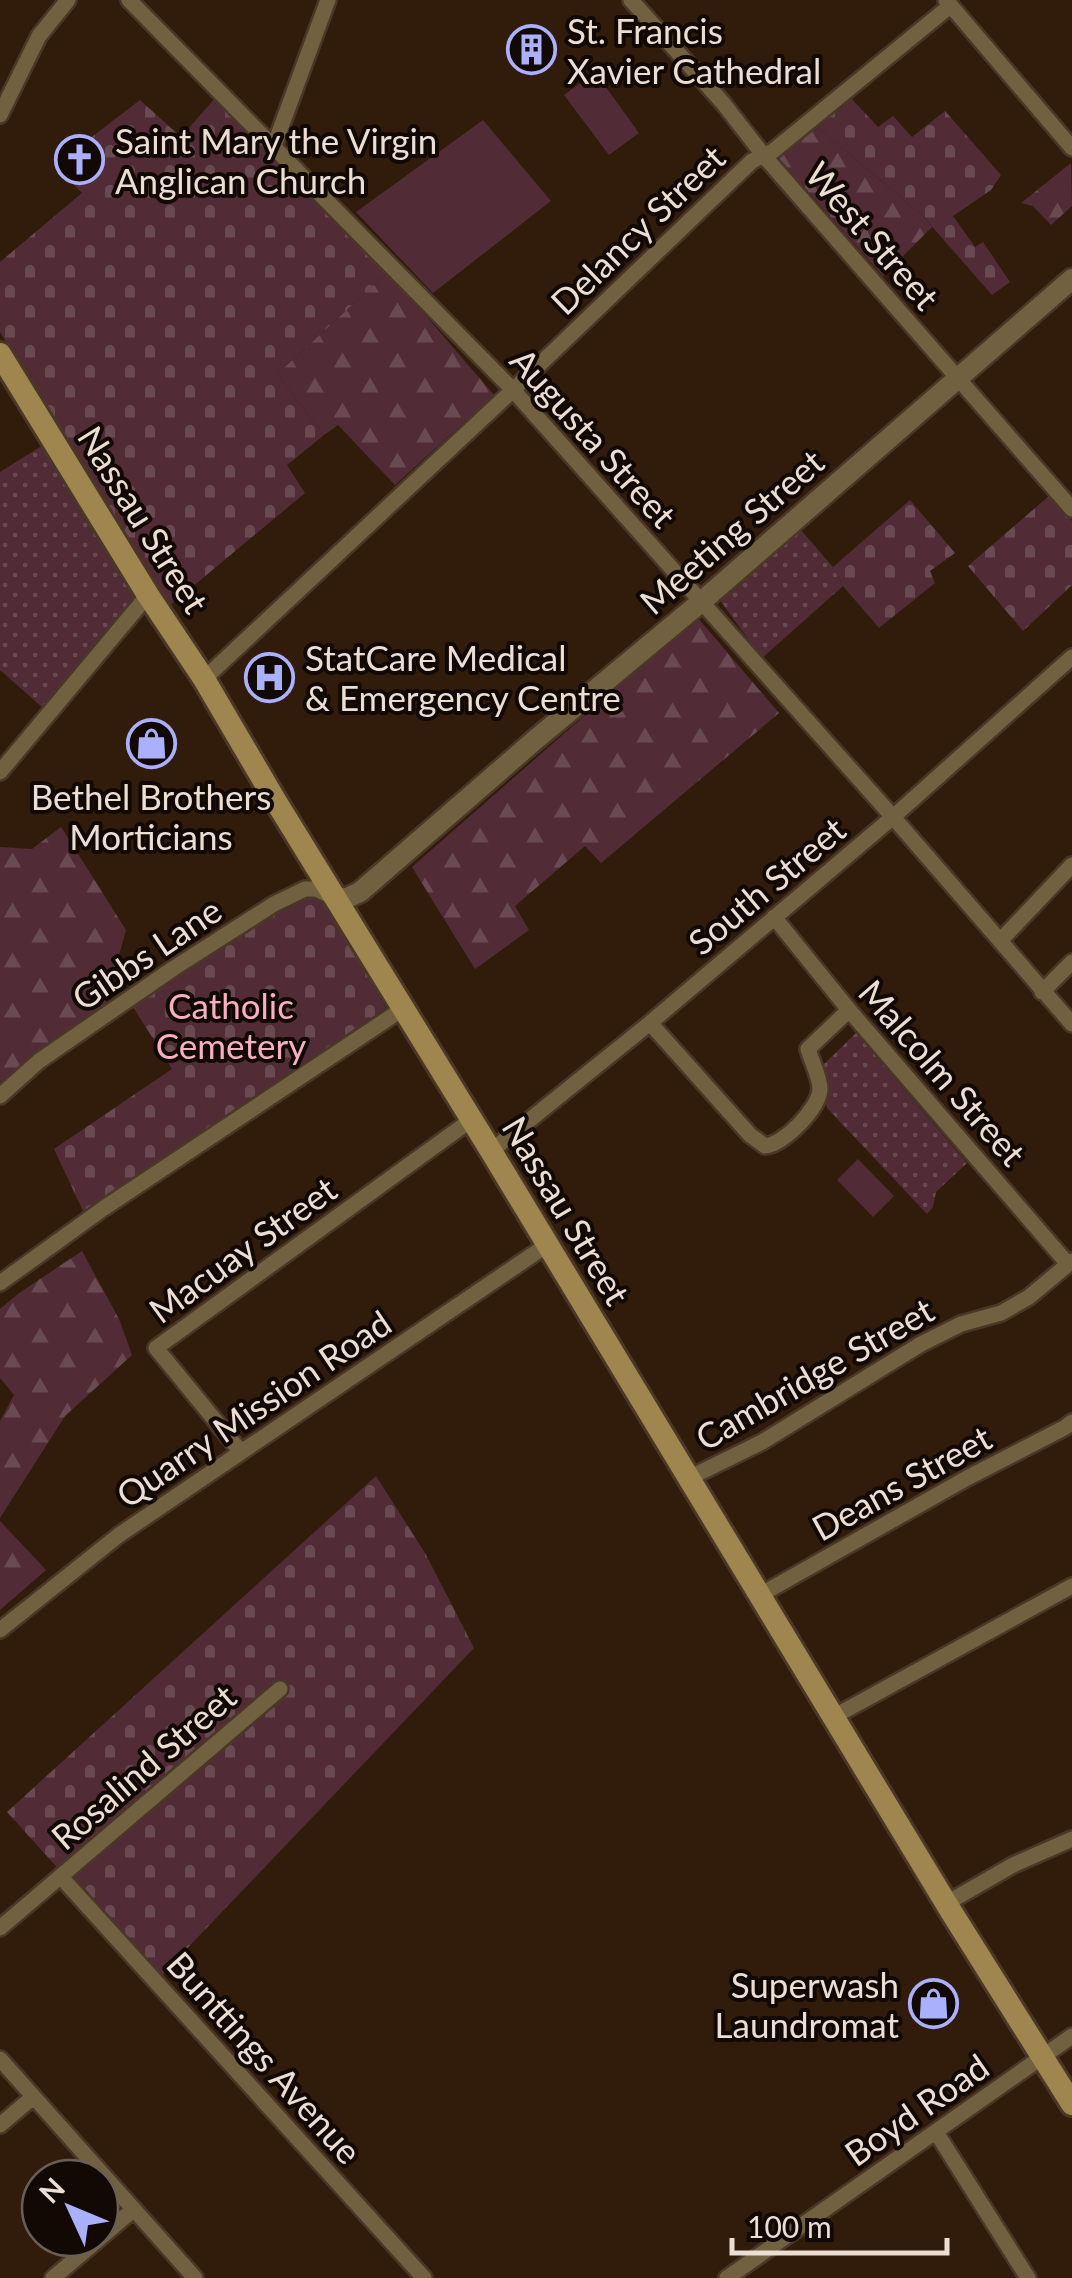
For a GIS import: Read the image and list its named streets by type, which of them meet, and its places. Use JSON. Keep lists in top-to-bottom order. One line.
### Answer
{"streets":{"main road":["Nassau Street"],"street":["Delancy Street","West Street","Augusta Street","Meeting Street","South Street","Gibbs Lane","Malcolm Street","Macuay Street","Cambridge Street","Quarry Mission Road","Deans Street","Rosalind Street","Bunttings Avenue","Boyd Road"]},"crossings":[["Delancy Street","West Street"],["Delancy Street","Augusta Street"],["Delancy Street","Nassau Street"],["West Street","Meeting Street"],["Augusta Street","Meeting Street"],["Augusta Street","South Street"],["Nassau Street","Meeting Street"],["Nassau Street","South Street"],["Nassau Street","Gibbs Lane"],["Nassau Street","Macuay Street"],["Nassau Street","Cambridge Street"],["Nassau Street","Quarry Mission Road"],["Nassau Street","Deans Street"],["Nassau Street","Boyd Road"],["Meeting Street","Gibbs Lane"],["South Street","Malcolm Street"],["Malcolm Street","Cambridge Street"],["Macuay Street","Quarry Mission Road"],["Rosalind Street","Bunttings Avenue"]],"parks":["Catholic Cemetery"],"places":{"building":["St. Francis Xavier Cathedral"],"church":["Saint Mary the Virgin Anglican Church"],"hospital":["StatCare Medical & Emergency Centre"],"shop":["Bethel Brothers Morticians","Superwash Laundromat"]},"scale_bar":"100 m","north":"top left"}
